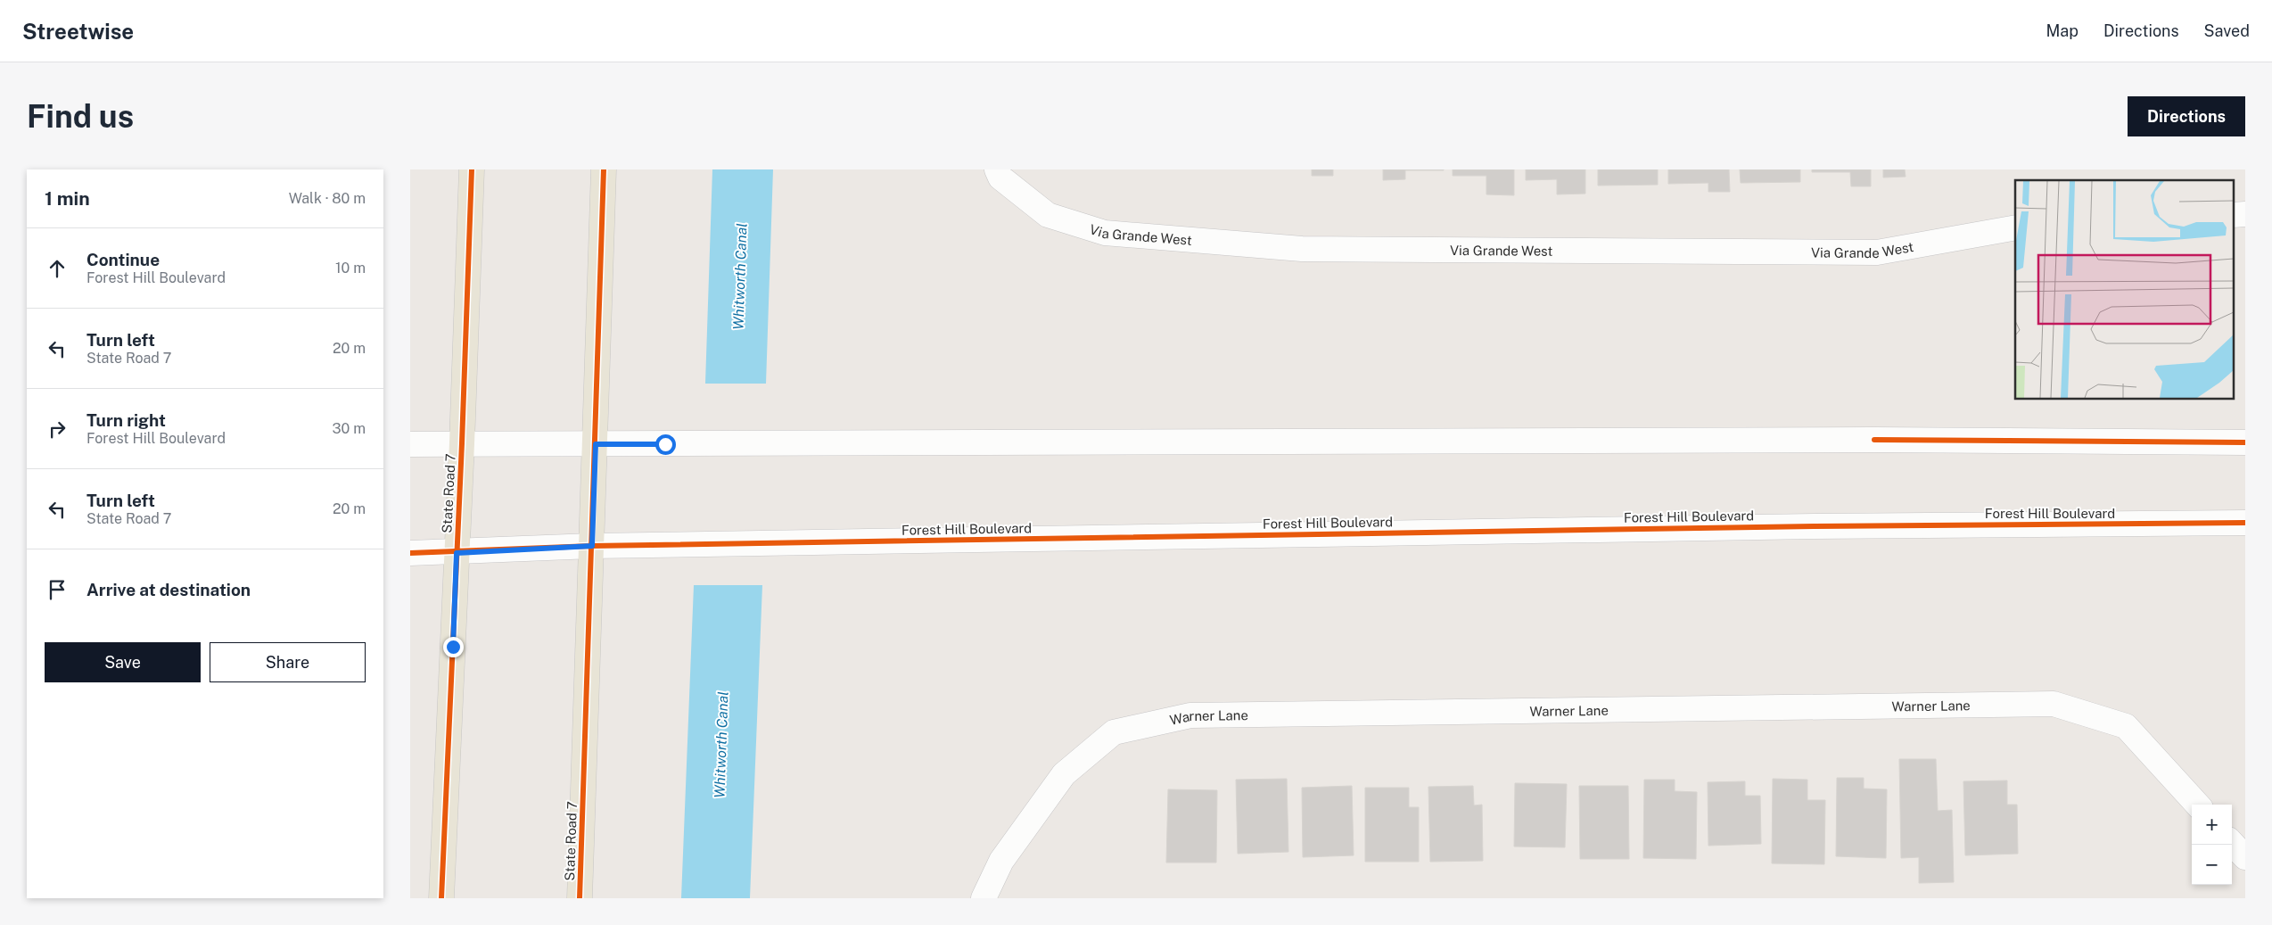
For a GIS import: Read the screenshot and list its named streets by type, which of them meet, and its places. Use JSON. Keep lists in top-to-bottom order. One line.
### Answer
{"streets":{"main road":["Via Grande West","State Road 7","Forest Hill Boulevard","Warner Lane"]},"crossings":[["State Road 7","Forest Hill Boulevard"]],"water":["Whitworth Canal"],"page":{"header":"Streetwise","nav":["Map","Directions","Saved"],"buttons":["Directions",["Save","Share"]],"title":"Find us","heading":["1 min","Walk · 80 m"],"list":[["Continue","Forest Hill Boulevard","10 m"],["Turn left","State Road 7","20 m"],["Turn right","Forest Hill Boulevard","30 m"],["Turn left","State Road 7","20 m"],"Arrive at destination"],"map_buttons":["+","−"]}}
